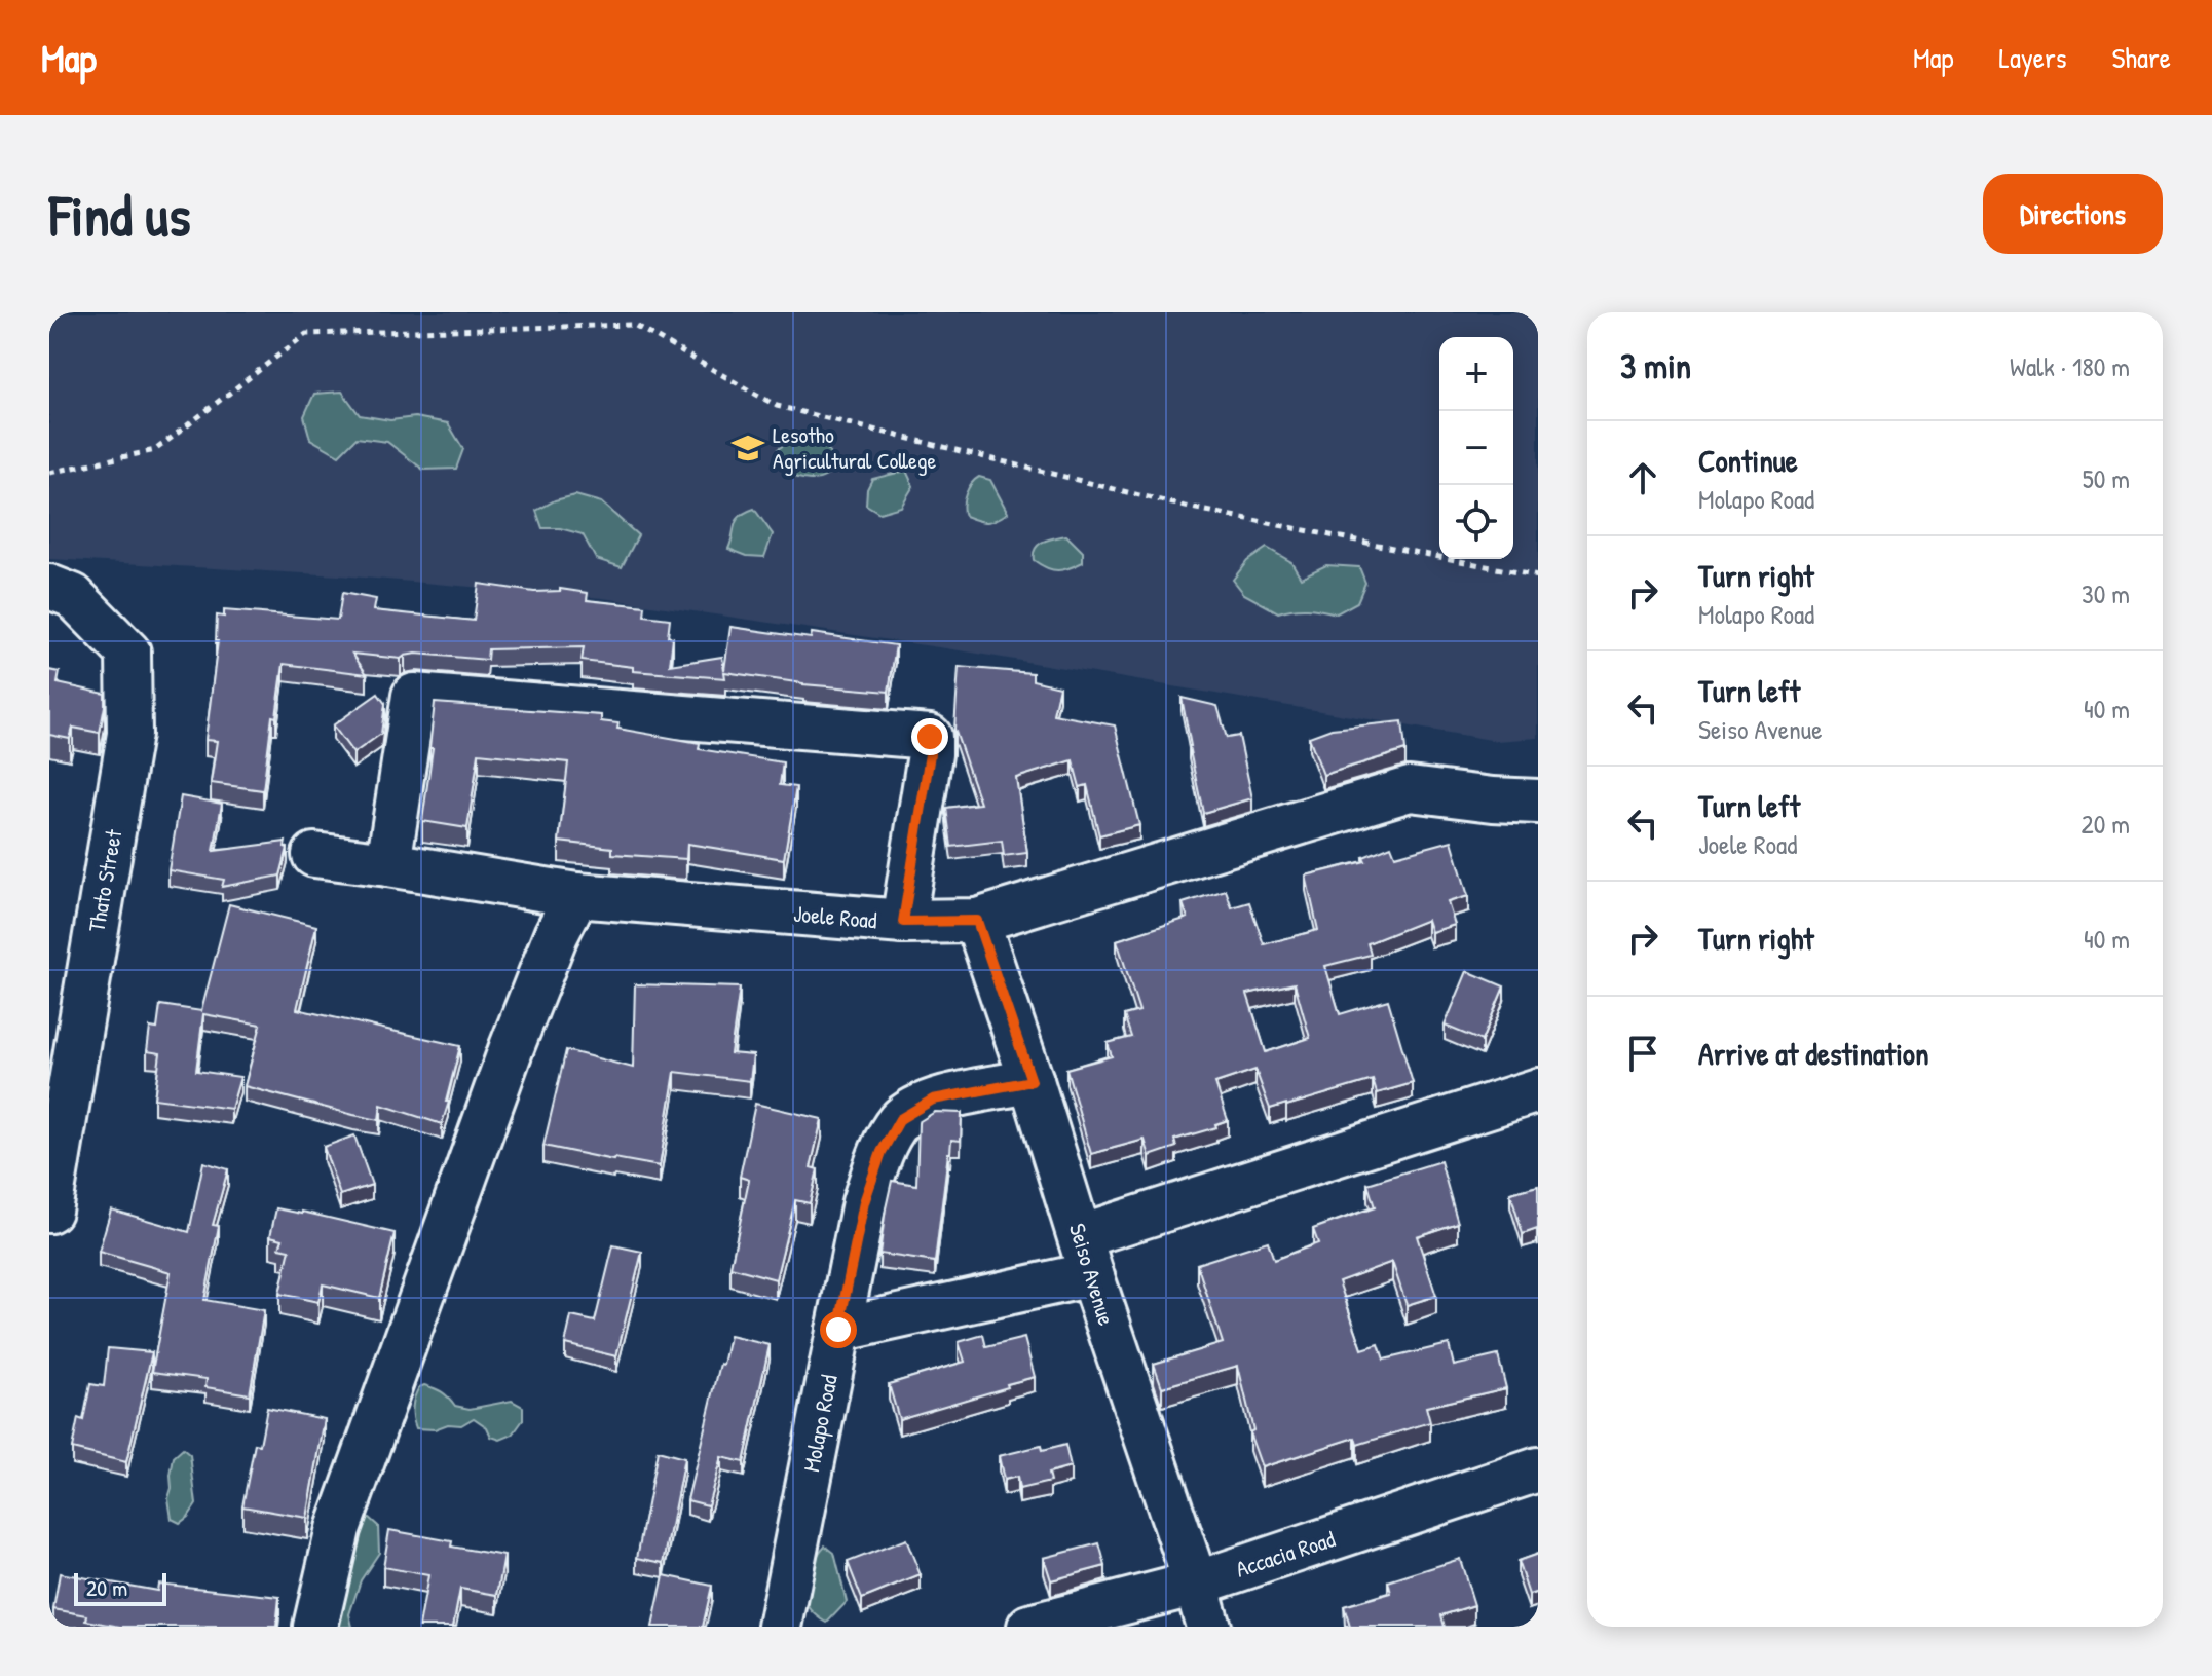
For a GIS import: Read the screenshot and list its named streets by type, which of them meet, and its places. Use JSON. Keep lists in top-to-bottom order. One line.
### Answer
{"streets":{"street":["Thato Street","Joele Road","Seiso Avenue","Molapo Road","Accacia Road"]},"crossings":[["Joele Road","Seiso Avenue"],["Seiso Avenue","Molapo Road"],["Seiso Avenue","Accacia Road"]],"places":{"school or university":["Lesotho Agricultural College"]},"scale_bar":"20 m","page":{"header":"Map","nav":["Map","Layers","Share"],"buttons":"Directions","title":"Find us","heading":["3 min","Walk · 180 m"],"map_buttons":["+","−"],"list":[["Continue","Molapo Road","50 m"],["Turn right","Molapo Road","30 m"],["Turn left","Seiso Avenue","40 m"],["Turn left","Joele Road","20 m"],["Turn right","40 m"],"Arrive at destination"],"scale":"20 m"}}
